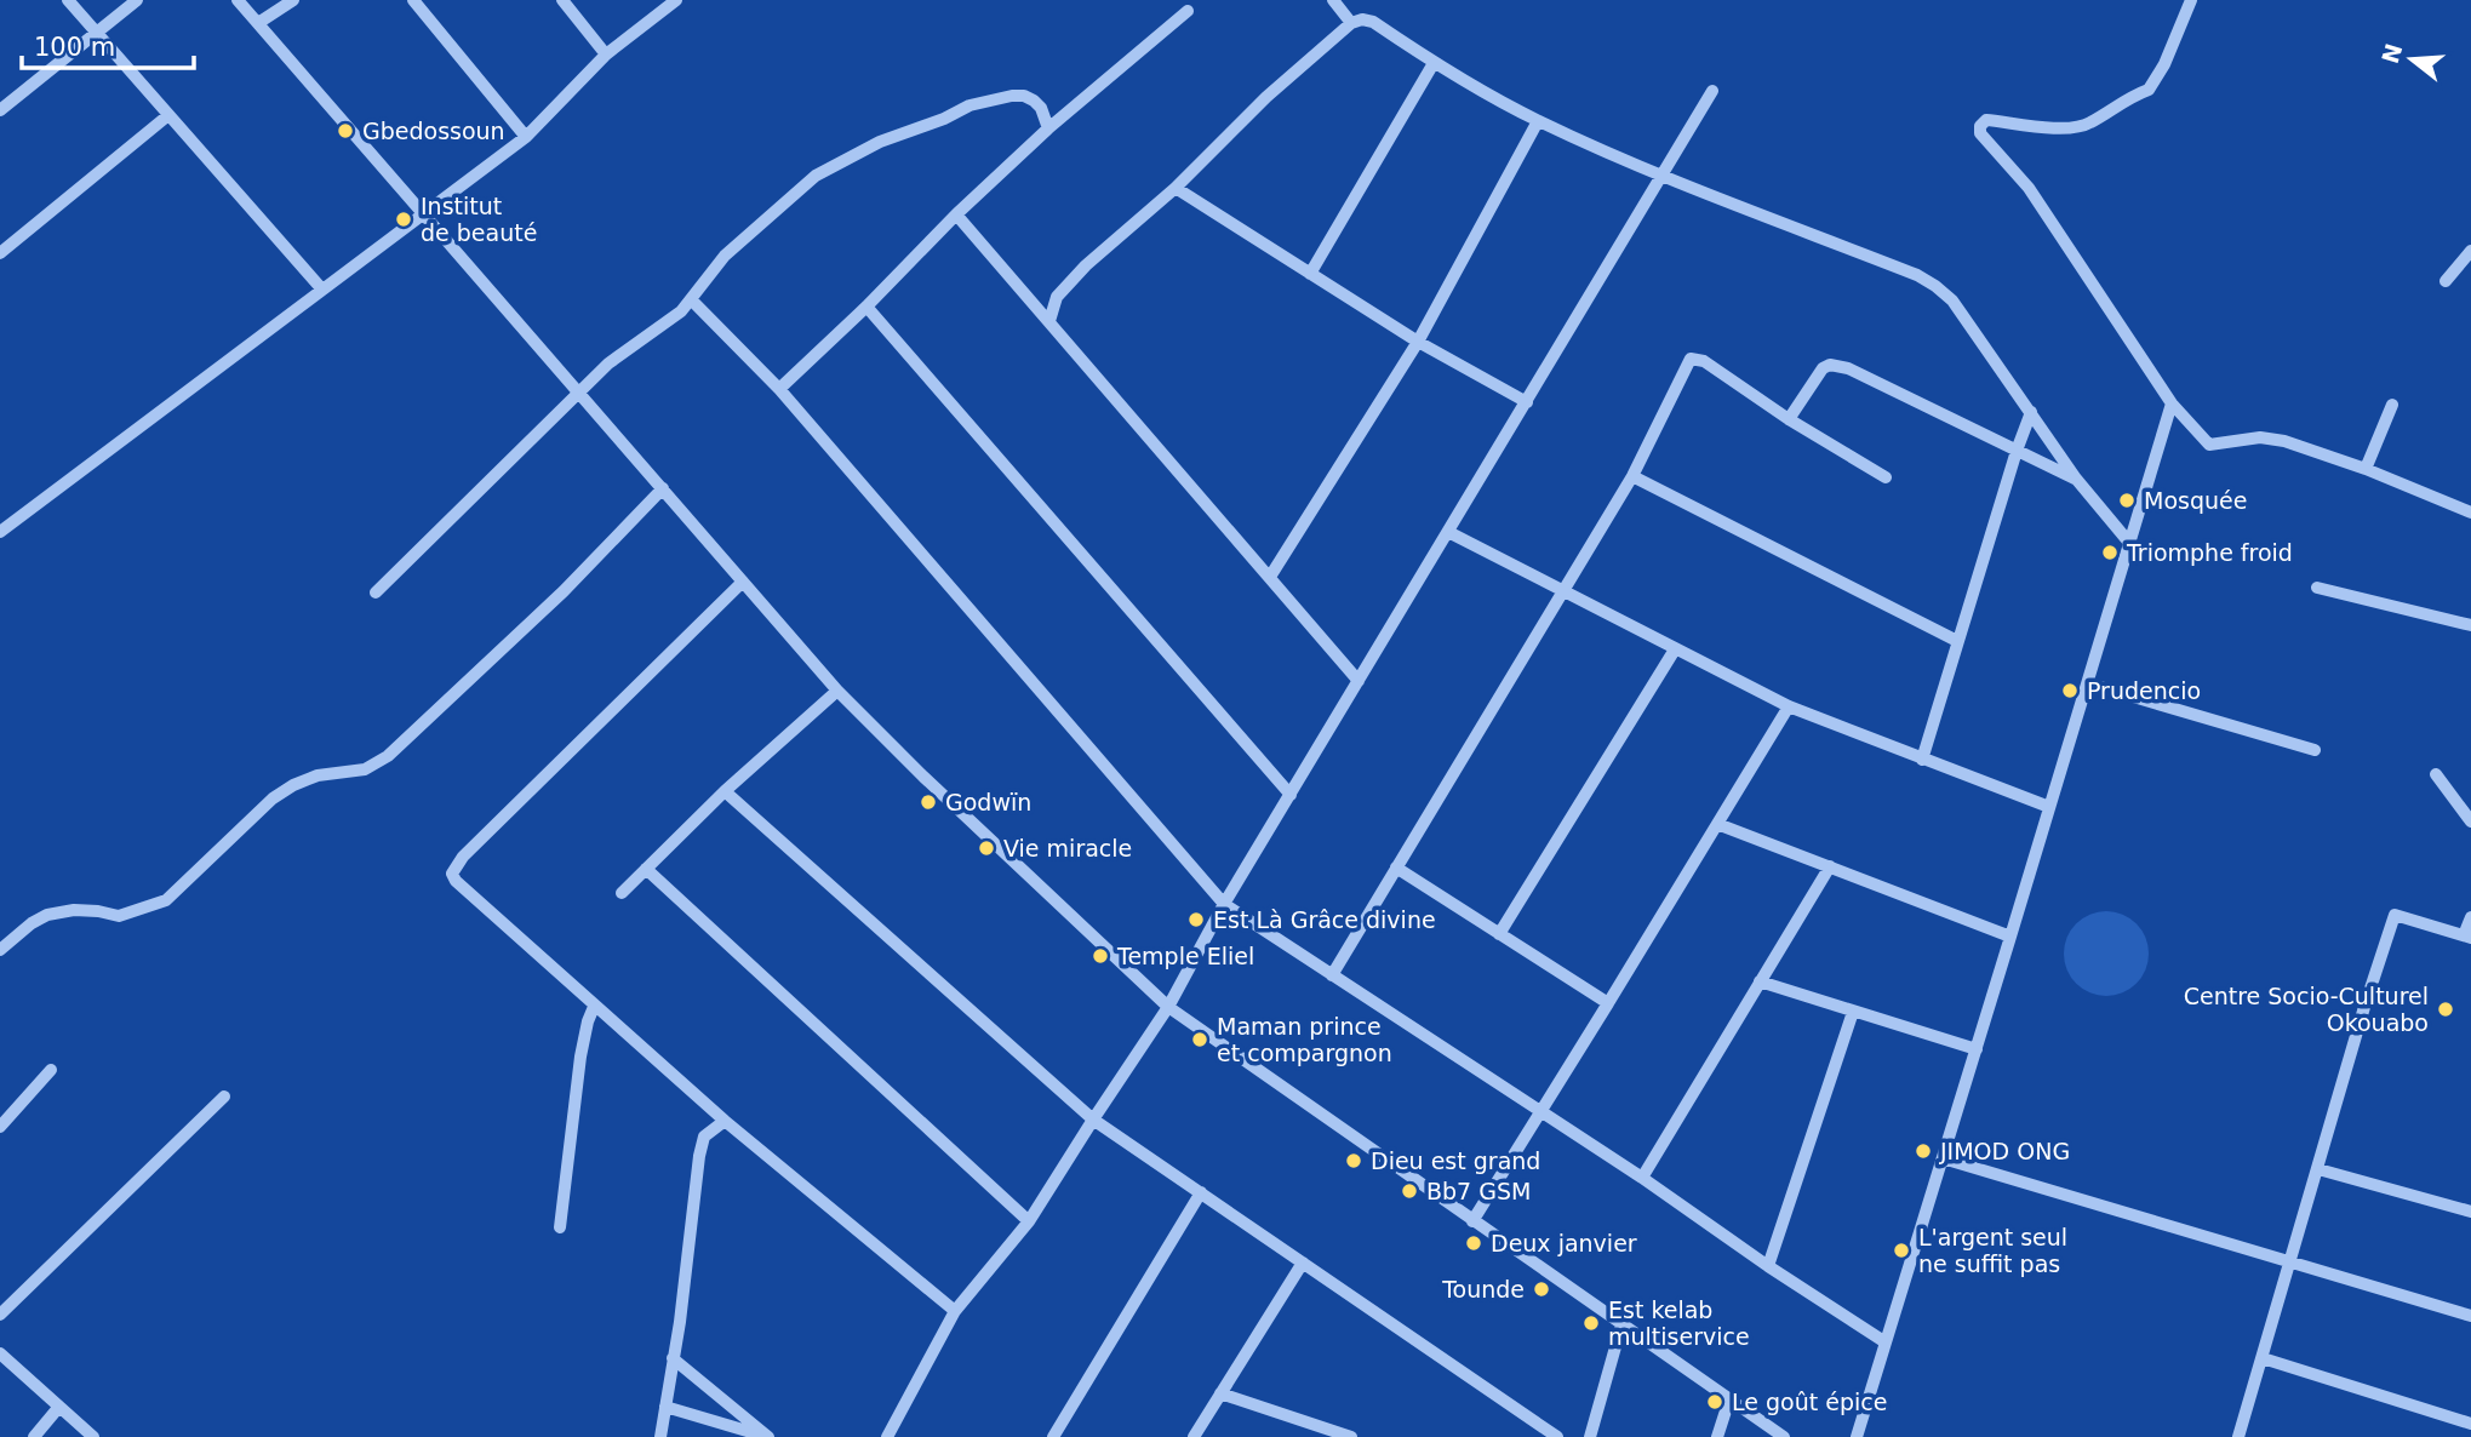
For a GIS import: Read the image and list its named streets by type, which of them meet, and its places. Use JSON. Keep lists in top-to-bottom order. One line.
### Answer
{"places":["Gbedossoun","Institut de beauté","Mosquée","Triomphe froid","Prudencio","Godwïn","Vie miracle","Est Là Grâce divine","Temple Eliel","Centre Socio-Culturel Okouabo","Maman prince et compargnon","JIMOD ONG","Dieu est grand","Bb7 GSM","Deux janvier","L'argent seul ne suffit pas","Tounde","Est kelab multiservice","Le goût épice"],"scale_bar":"100 m","north":"left"}
